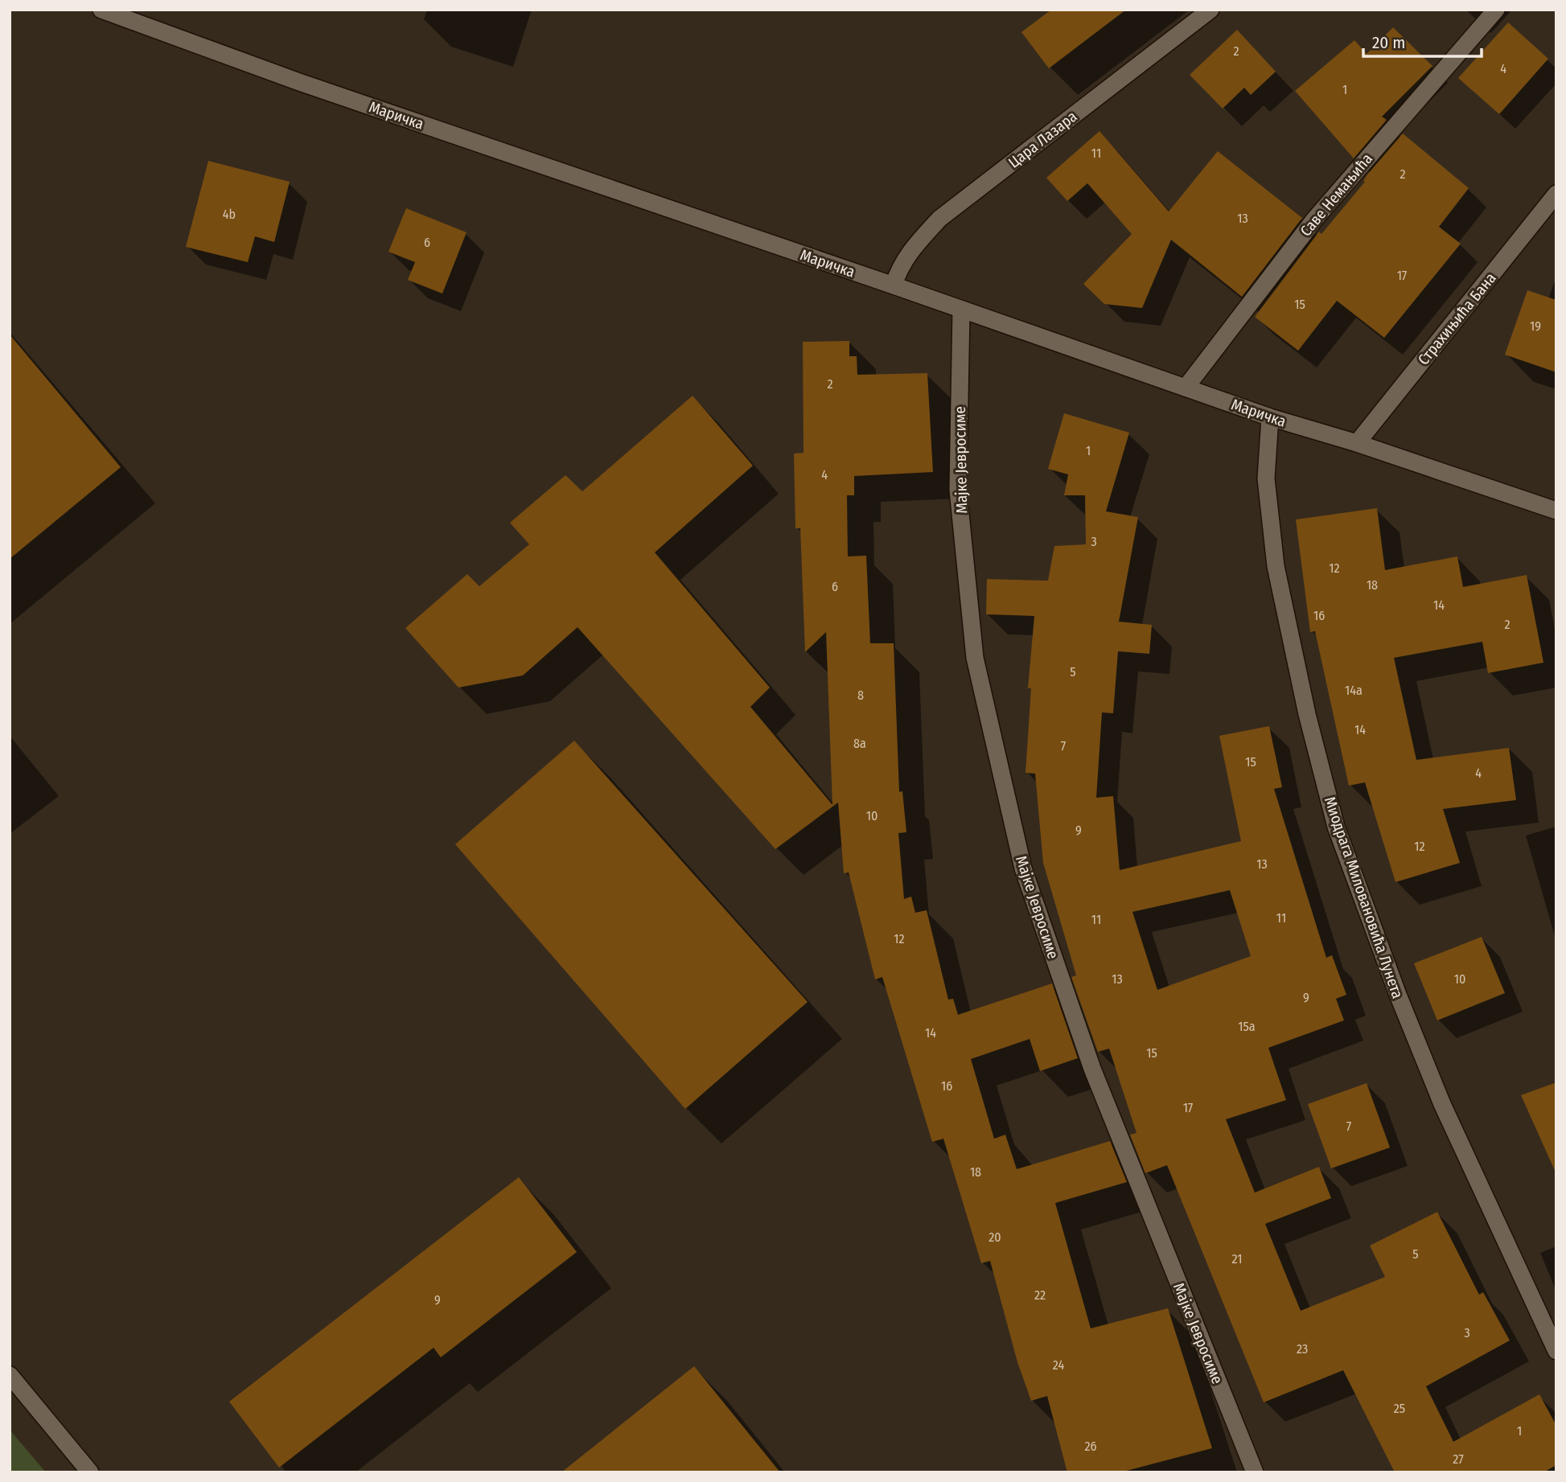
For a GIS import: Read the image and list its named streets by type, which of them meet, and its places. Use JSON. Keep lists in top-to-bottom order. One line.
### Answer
{"streets":{"street":["Маричка","Цара Лазара","Саве Немањића","Страхињића Бана","Мајке Јевросиме","Миодрага Миловановића Лунета"]},"crossings":[["Маричка","Цара Лазара"],["Маричка","Саве Немањића"],["Маричка","Страхињића Бана"],["Маричка","Мајке Јевросиме"],["Маричка","Миодрага Миловановића Лунета"]],"house_numbers":["2","4","1","11","2","4b","13","6","17","15","19","2","1","4","3","12","18","6","14","16","2","5","14a","8","14","8a","7","15","4","10","9","12","13","11","11","12","13","10","9","15a","14","15","16","17","7","18","20","5","21","22","9","3","23","24","25","1","26","27"],"scale_bar":"20 m"}
